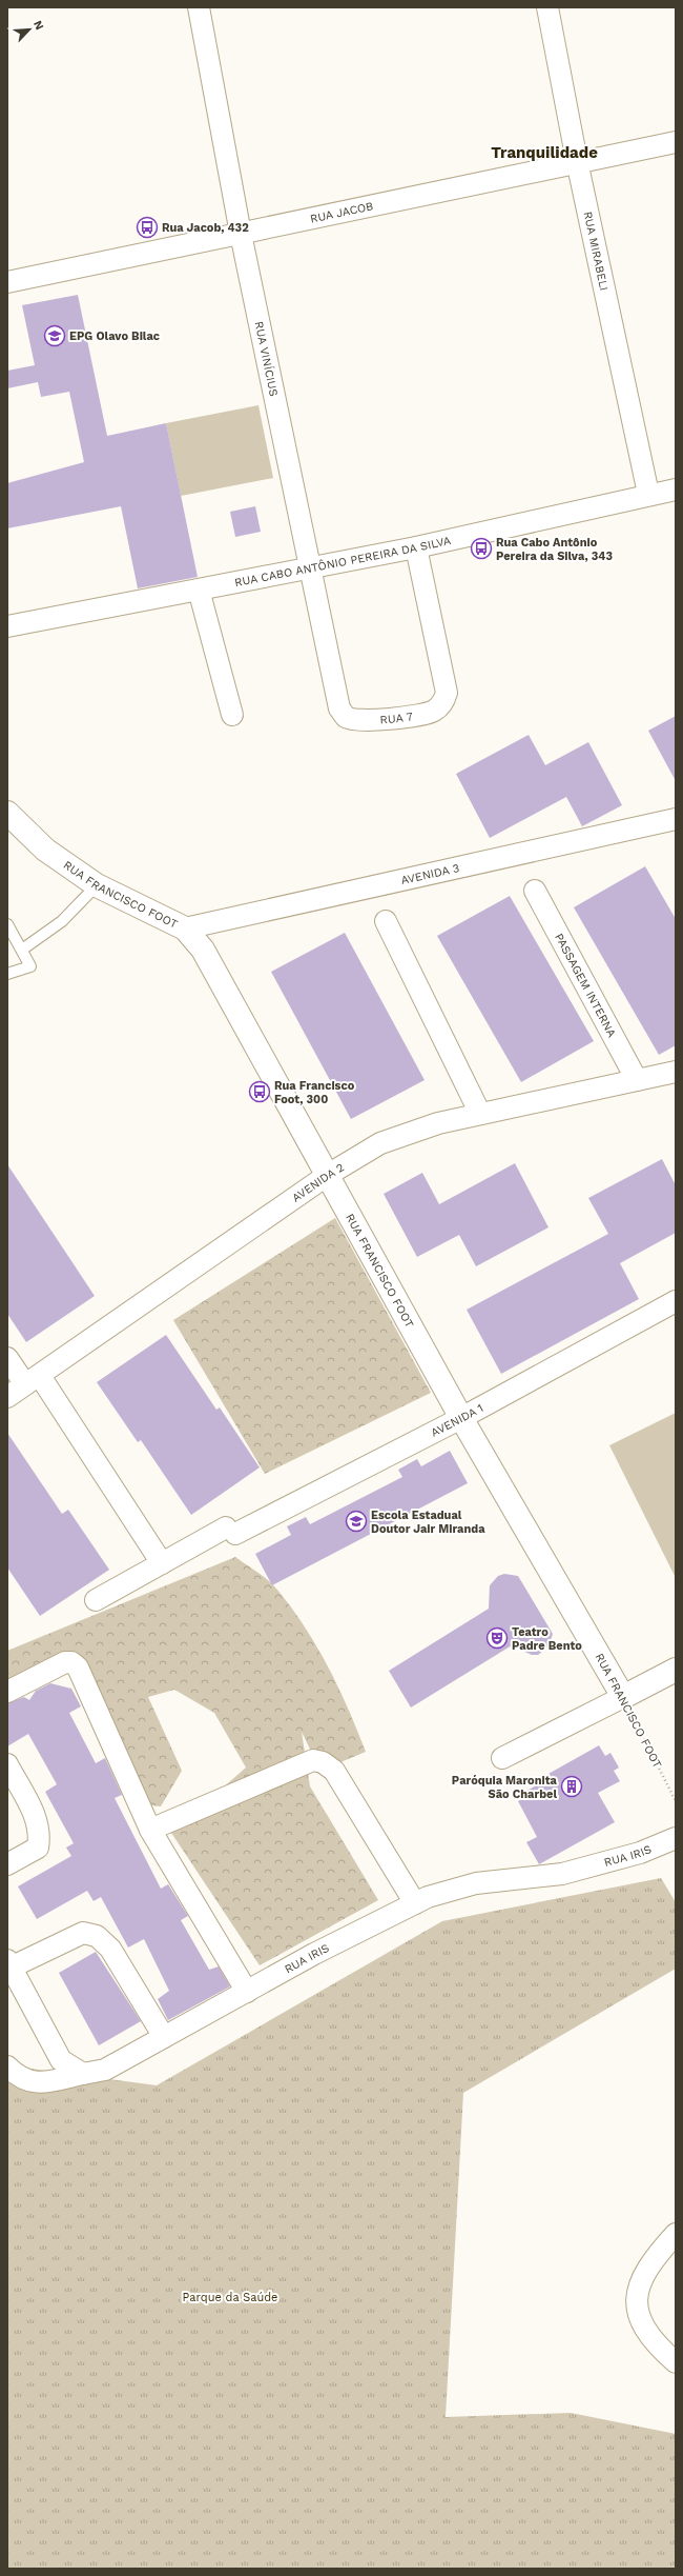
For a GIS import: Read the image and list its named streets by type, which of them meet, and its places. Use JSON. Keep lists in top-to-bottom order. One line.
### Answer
{"streets":{"street":["RUA JACOB","RUA MIRABELI","RUA VINÍCIUS","RUA CABO ANTÔNIO PEREIRA DA SILVA","RUA 7","AVENIDA 3","RUA FRANCISCO FOOT","PASSAGEM INTERNA","AVENIDA 2","AVENIDA 1","RUA IRIS"]},"crossings":[["RUA JACOB","RUA MIRABELI"],["RUA JACOB","RUA VINÍCIUS"],["RUA MIRABELI","RUA CABO ANTÔNIO PEREIRA DA SILVA"],["RUA VINÍCIUS","RUA CABO ANTÔNIO PEREIRA DA SILVA"],["RUA VINÍCIUS","RUA 7"],["RUA CABO ANTÔNIO PEREIRA DA SILVA","RUA 7"],["AVENIDA 3","RUA FRANCISCO FOOT"],["RUA FRANCISCO FOOT","AVENIDA 2"],["RUA FRANCISCO FOOT","AVENIDA 1"],["PASSAGEM INTERNA","AVENIDA 2"]],"districts":["Tranquilidade"],"parks":["Parque da Saúde"],"places":{"bus stop":["Rua Jacob, 432","Rua Cabo Antônio Pereira da Silva, 343","Rua Francisco Foot, 300"],"school or university":["EPG Olavo Bilac","Escola Estadual Doutor Jair Miranda"],"theatre":["Teatro Padre Bento"],"building":["Paróquia Maronita São Charbel"]},"north":"top right"}
